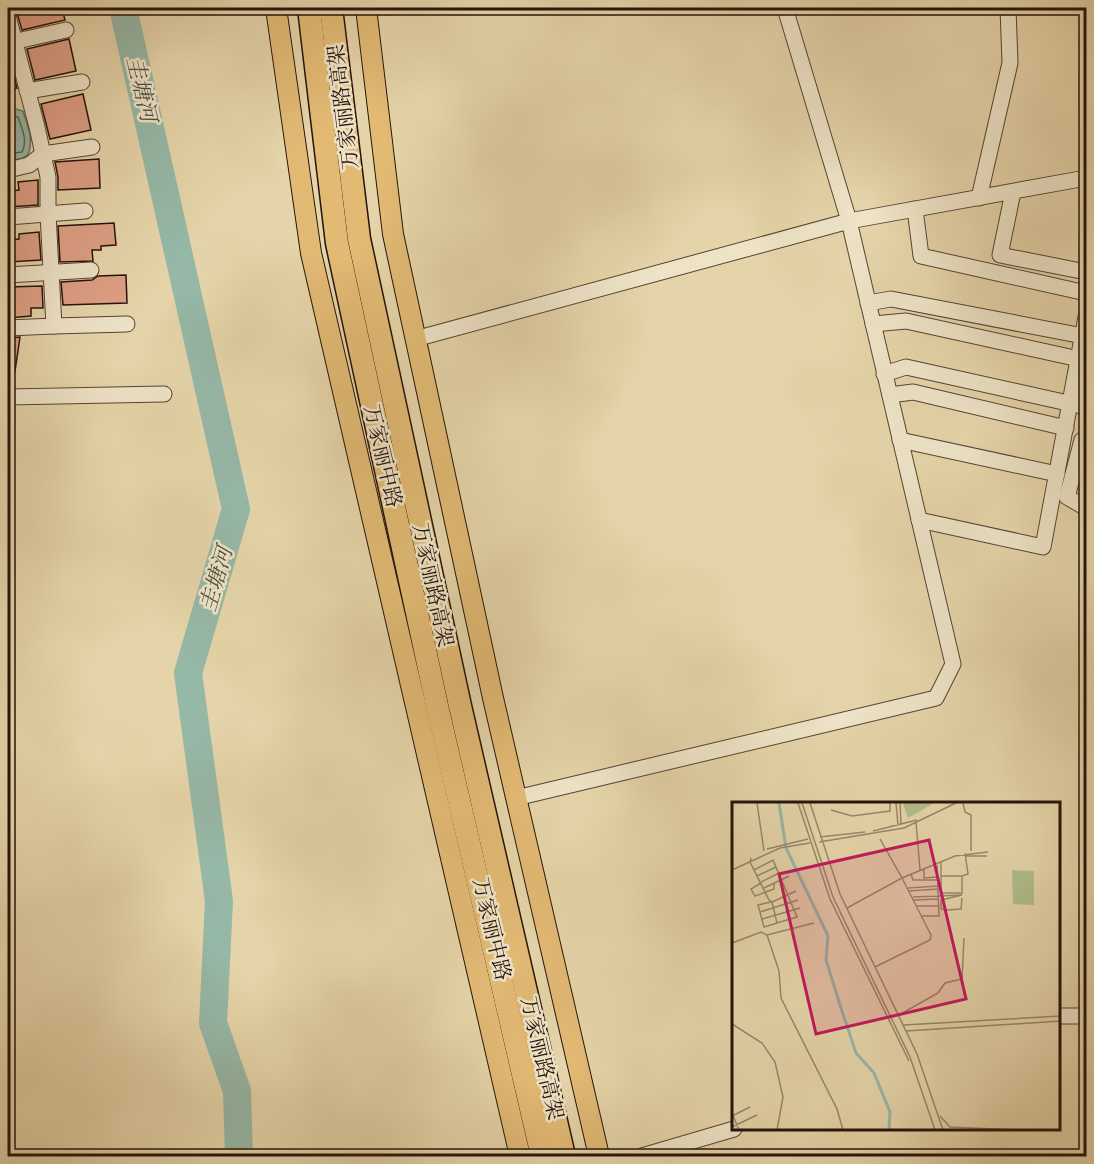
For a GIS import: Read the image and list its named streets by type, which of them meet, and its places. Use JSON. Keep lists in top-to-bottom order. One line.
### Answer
{"streets":{"highway":["万家丽路高架"],"main road":["万家丽中路"]},"water":["圭塘河"]}
